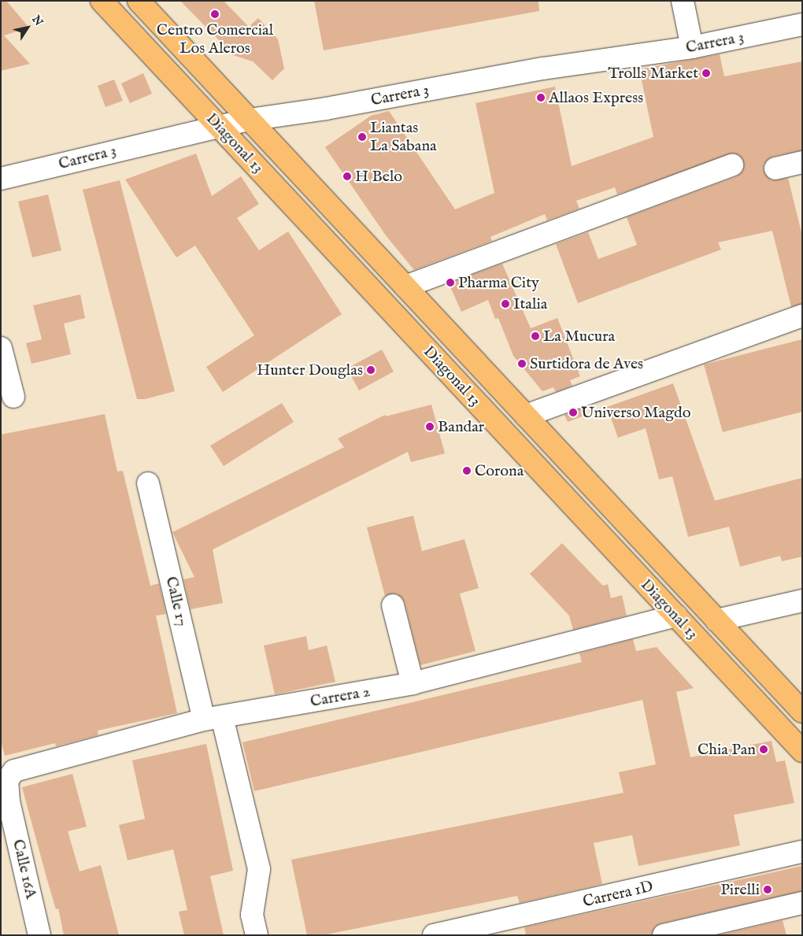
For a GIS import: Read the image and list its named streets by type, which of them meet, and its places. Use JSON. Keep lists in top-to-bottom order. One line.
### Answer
{"streets":{"main road":["Diagonal 13"],"street":["Carrera 3","Calle 17","Carrera 2","Calle 16A","Carrera 1D"]},"crossings":[["Carrera 3","Diagonal 13"],["Diagonal 13","Carrera 2"],["Calle 17","Carrera 2"],["Carrera 2","Calle 16A"]],"places":["Centro Comercial Los Aleros","Trolls Market","Allaos Express","Liantas La Sabana","H Belo","Pharma City","Italia","La Mucura","Surtidora de Aves","Hunter Douglas","Universo Magdo","Bandar","Corona","Chia Pan","Pirelli"],"north":"top right"}
